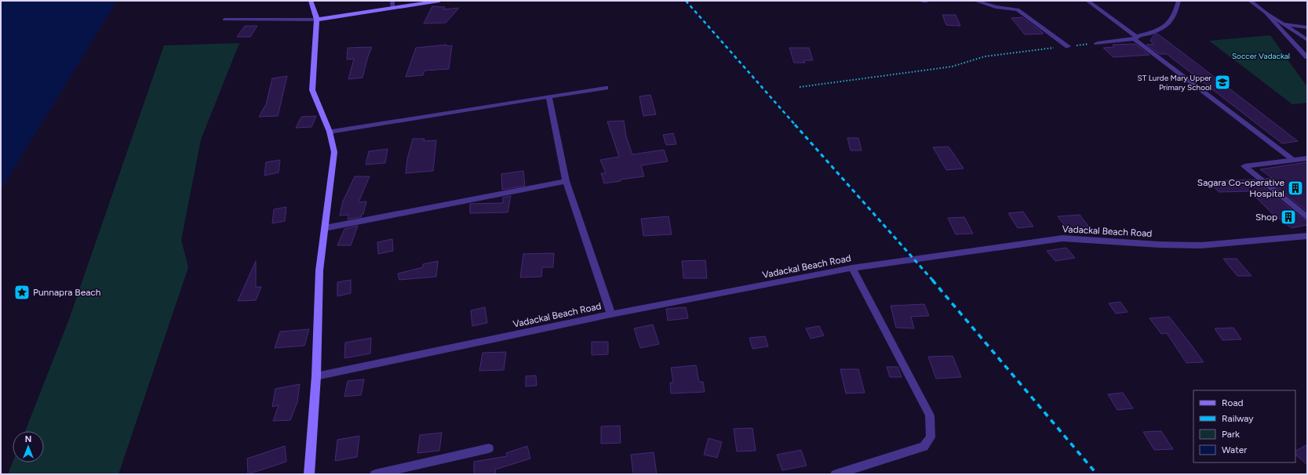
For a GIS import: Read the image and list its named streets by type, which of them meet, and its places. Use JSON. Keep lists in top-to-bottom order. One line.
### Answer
{"streets":{"street":["Vadackal Beach Road"]},"parks":["Soccer Vadackal"],"places":{"school or university":["ST Lurde Mary Upper Primary School"],"building":["Sagara Co-operative Hospital","Shop"],"place":["Punnapra Beach"]},"legend":["Road","Railway","Park","Water"],"north":"top"}
